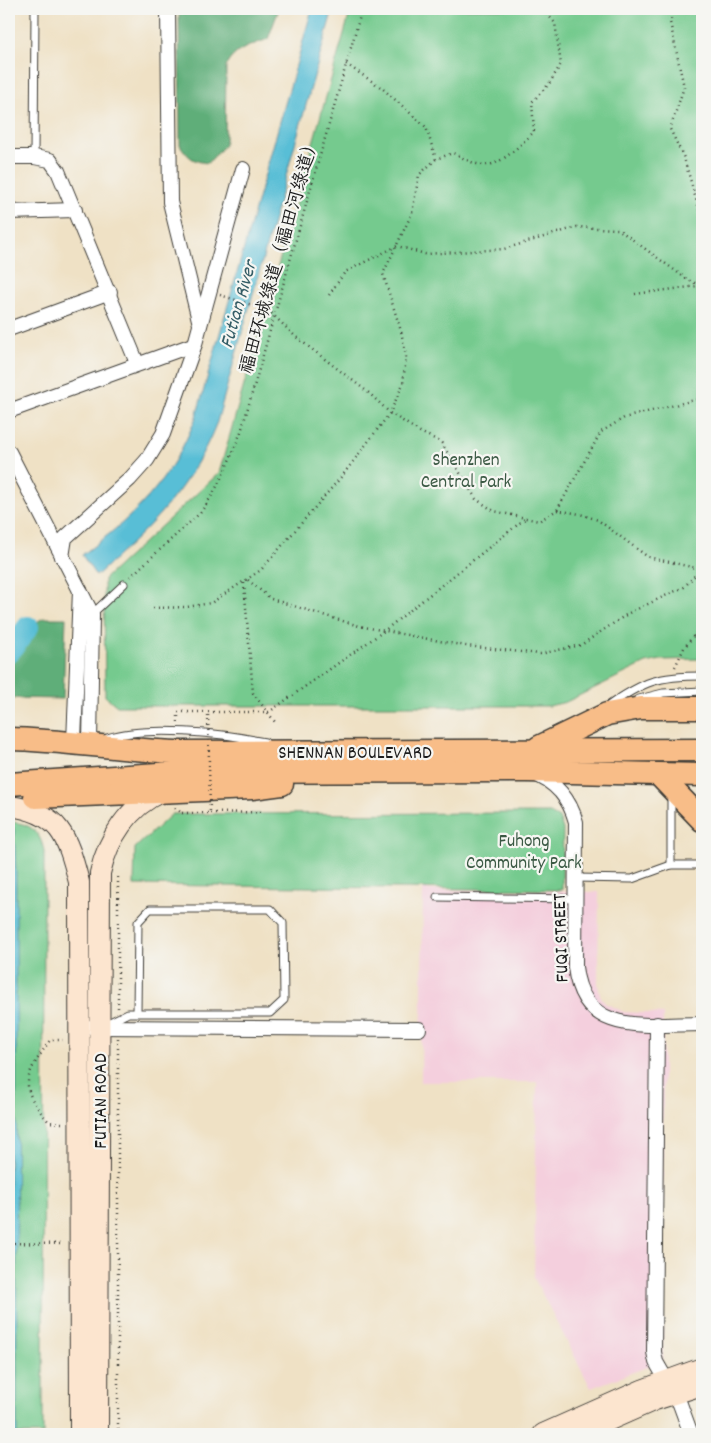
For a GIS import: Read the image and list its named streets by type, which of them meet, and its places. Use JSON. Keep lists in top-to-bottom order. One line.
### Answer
{"streets":{"main road":["SHENNAN BOULEVARD","FUTIAN ROAD"],"street":["FUQI STREET"],"path":["福田环城绿道（福田河绿道）"]},"crossings":[["SHENNAN BOULEVARD","FUQI STREET"]],"water":["Futian River"],"parks":["Shenzhen Central Park","Fuhong Community Park"]}
